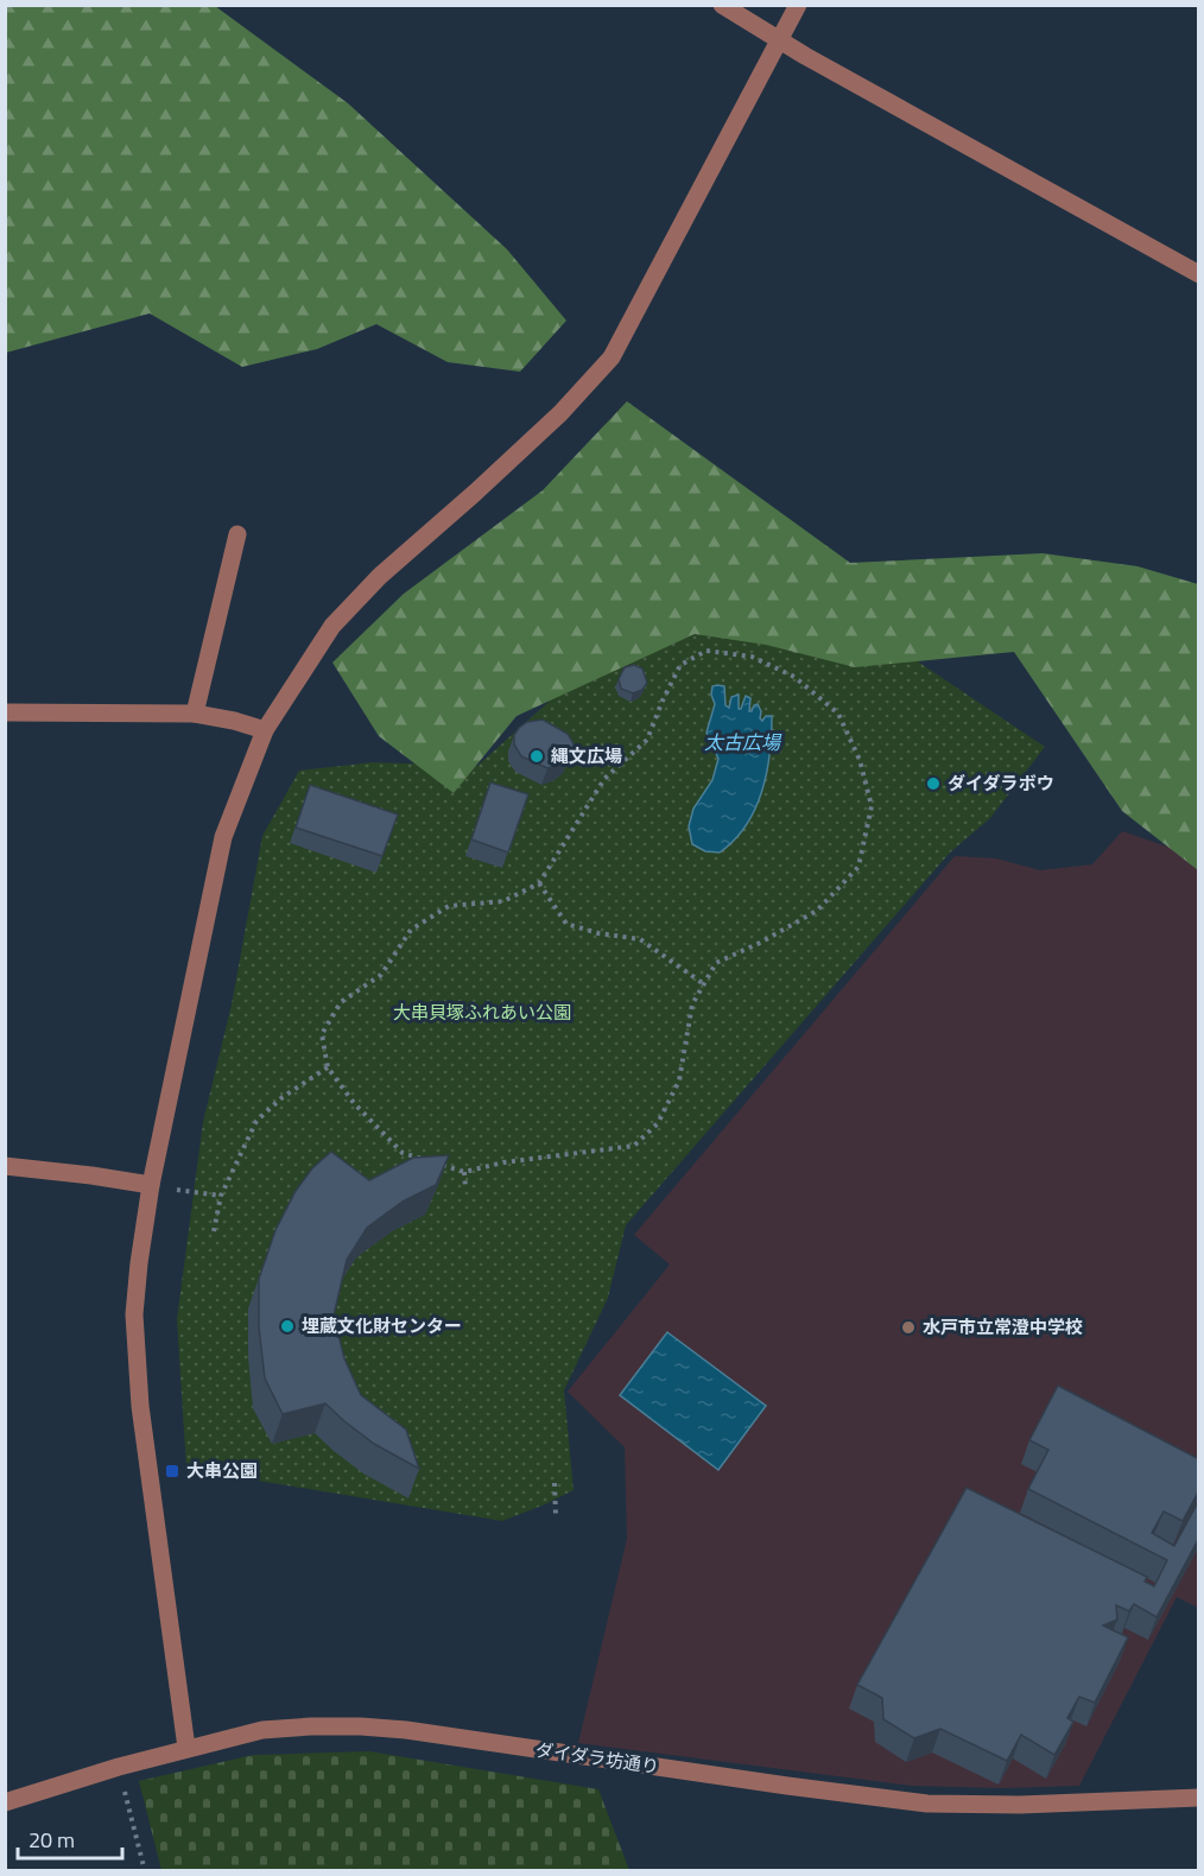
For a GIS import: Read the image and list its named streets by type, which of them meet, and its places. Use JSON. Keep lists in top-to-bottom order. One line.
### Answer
{"streets":{"street":["ダイダラ坊通り"]},"water":["太古広場"],"parks":["大串貝塚ふれあい公園"],"places":{"other":["縄文広場","ダイダラボウ","埋蔵文化財センター","水戸市立常澄中学校"],"transit":["大串公園"]},"scale_bar":"20 m"}
